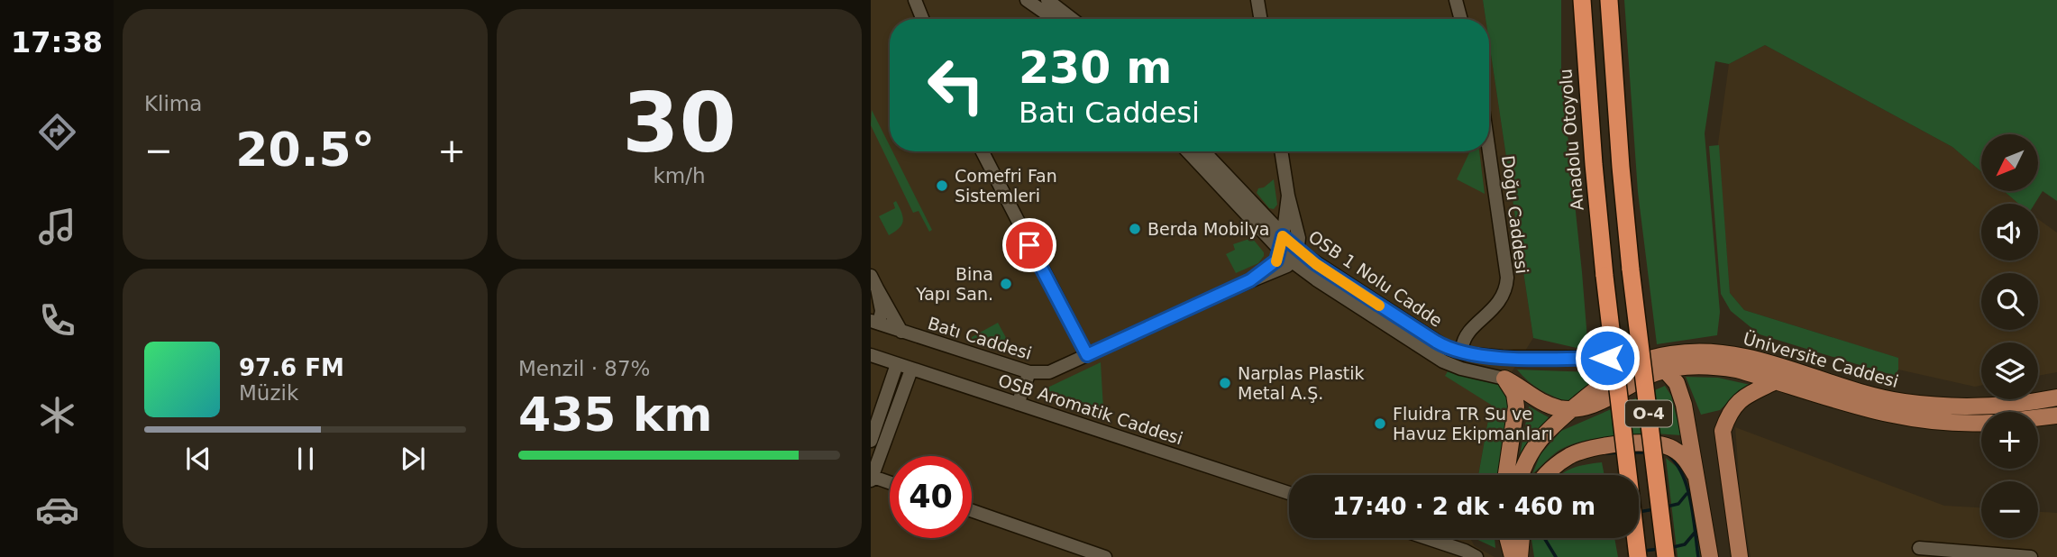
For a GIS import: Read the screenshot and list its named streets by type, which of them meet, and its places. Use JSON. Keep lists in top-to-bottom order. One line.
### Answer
{"streets":{"highway":["Anadolu Otoyolu","O-4"],"main road":["OSB 1 Nolu Cadde","Üniversite Caddesi"],"street":["Doğu Caddesi","Batı Caddesi","OSB Aromatik Caddesi"]},"crossings":[["Doğu Caddesi","OSB 1 Nolu Cadde"],["OSB 1 Nolu Cadde","Batı Caddesi"],["OSB 1 Nolu Cadde","Üniversite Caddesi"]],"places":["Comefri Fan Sistemleri","Berda Mobilya","Bina Yapı San.","Narplas Plastik Metal A.Ş.","Fluidra TR Su ve Havuz Ekipmanları"],"north":"bottom left","page":{"tabs":"17:38","tile":["Klima",["30","km/h"],["Menzil · 87%","435 km"]],"turn":["230 m","Batı Caddesi"],"heat":["−","20.5°","+"],"map_buttons":["+","−"],"song":["97.6 FM","Müzik"],"limit":"40","trip":"17:40 · 2 dk · 460 m"}}
